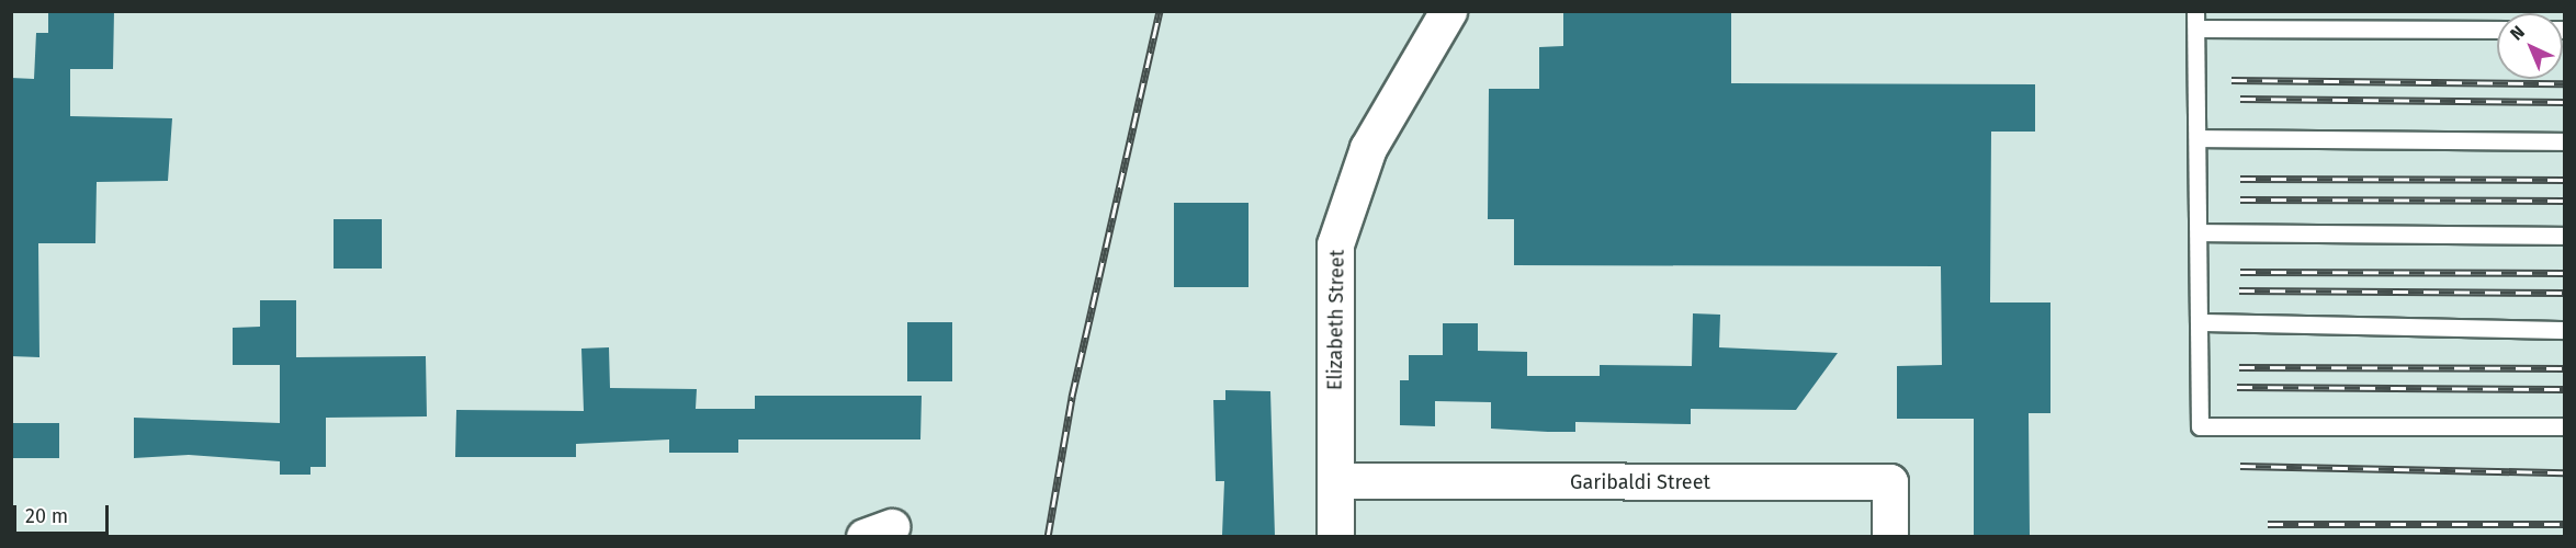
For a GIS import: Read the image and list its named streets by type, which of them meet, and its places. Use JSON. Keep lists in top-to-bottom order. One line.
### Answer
{"streets":{"main road":["Elizabeth Street"],"street":["Garibaldi Street"]},"crossings":[["Elizabeth Street","Garibaldi Street"]],"scale_bar":"20 m","north":"top left"}
